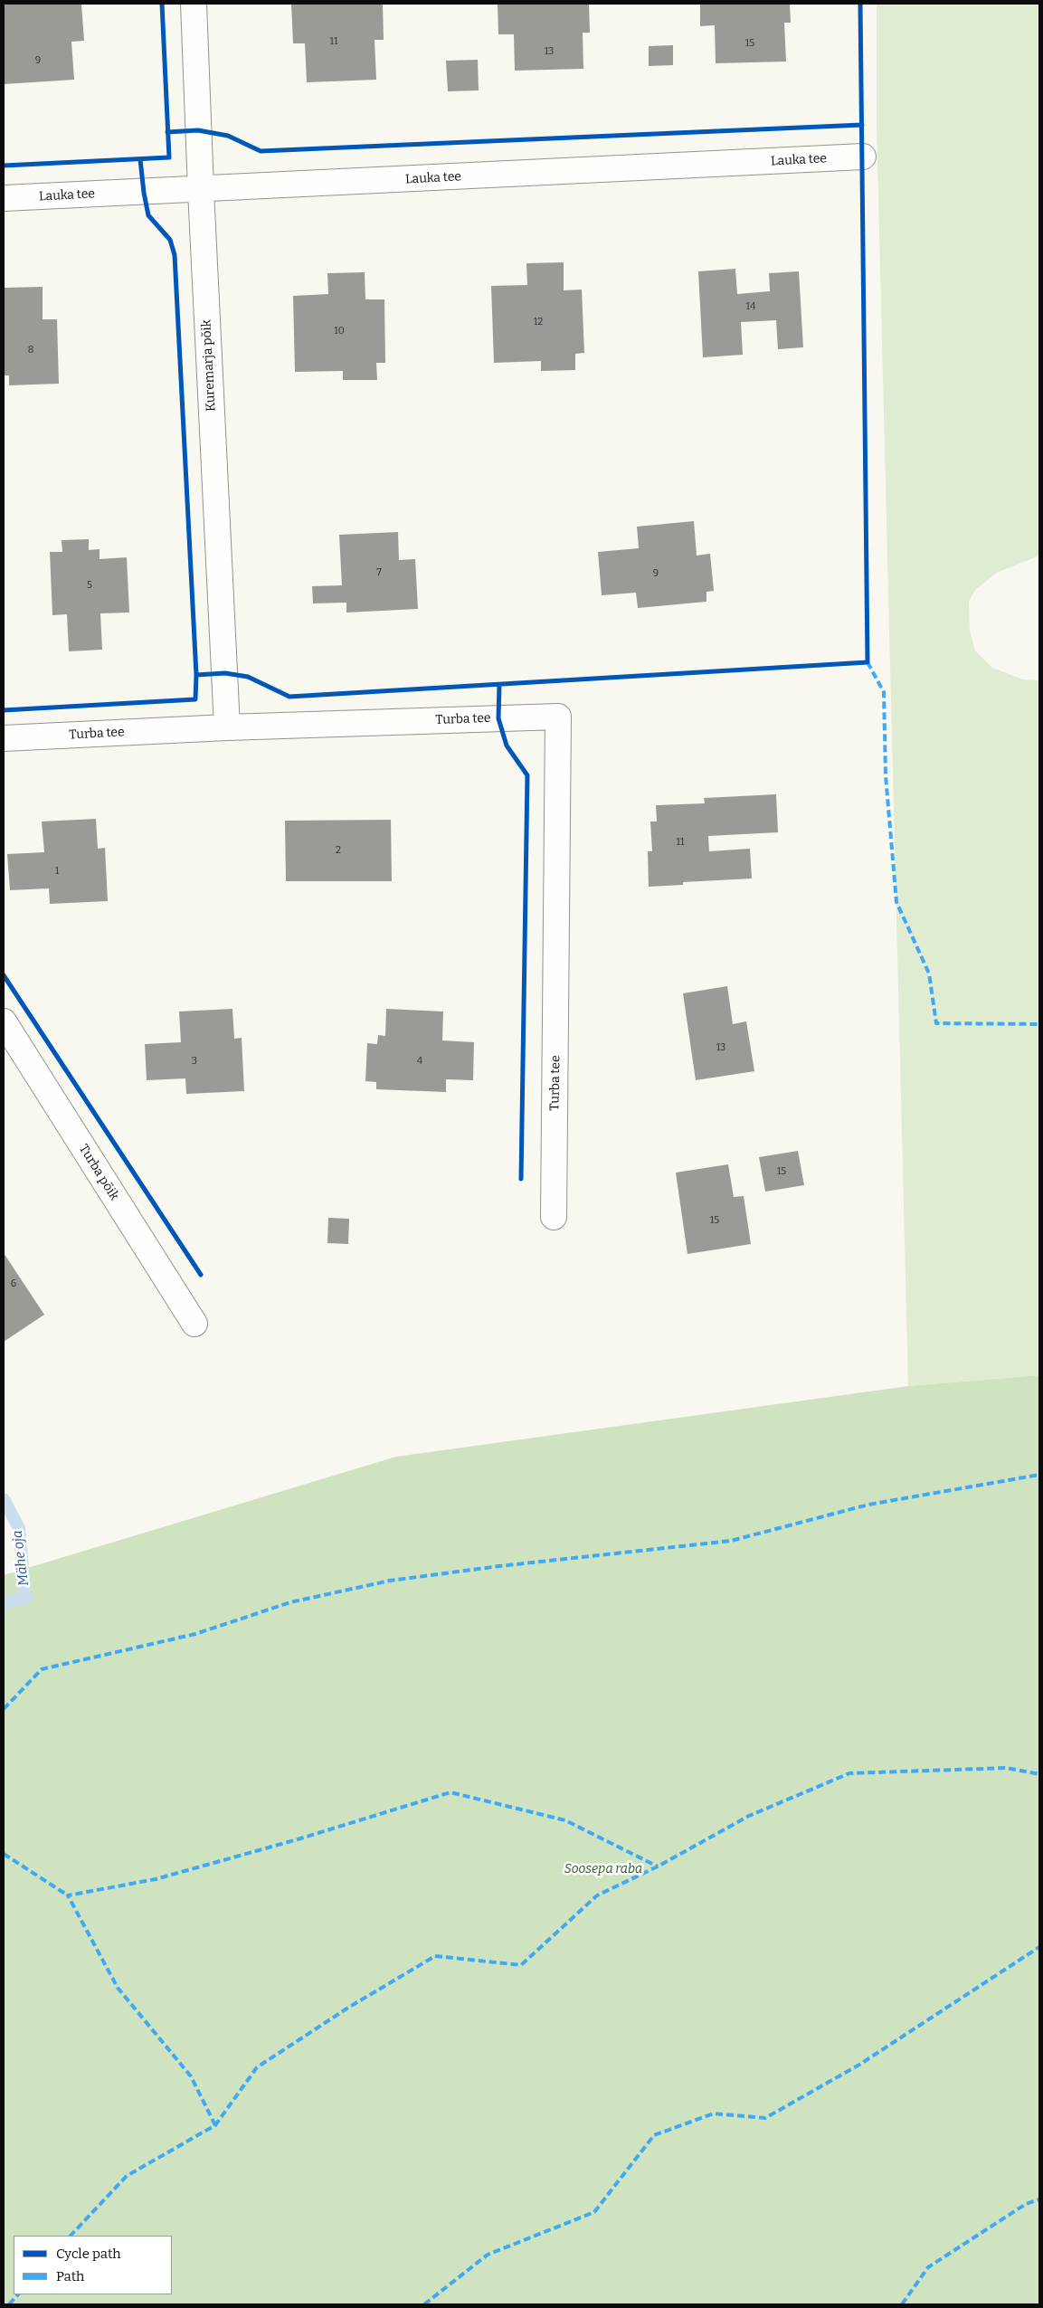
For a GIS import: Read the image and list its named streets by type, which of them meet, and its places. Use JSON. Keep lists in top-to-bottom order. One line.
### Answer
{"streets":{"street":["Lauka tee","Kuremarja põik","Turba tee","Turba põik"]},"crossings":[["Lauka tee","Kuremarja põik"],["Kuremarja põik","Turba tee"]],"water":["Mähe oja"],"parks":["Soosepa raba"],"house_numbers":["11","15","13","9","14","12","10","8","7","9","5","11","2","1","13","3","4","15","15","6"],"legend":["Cycle path","Path"]}
